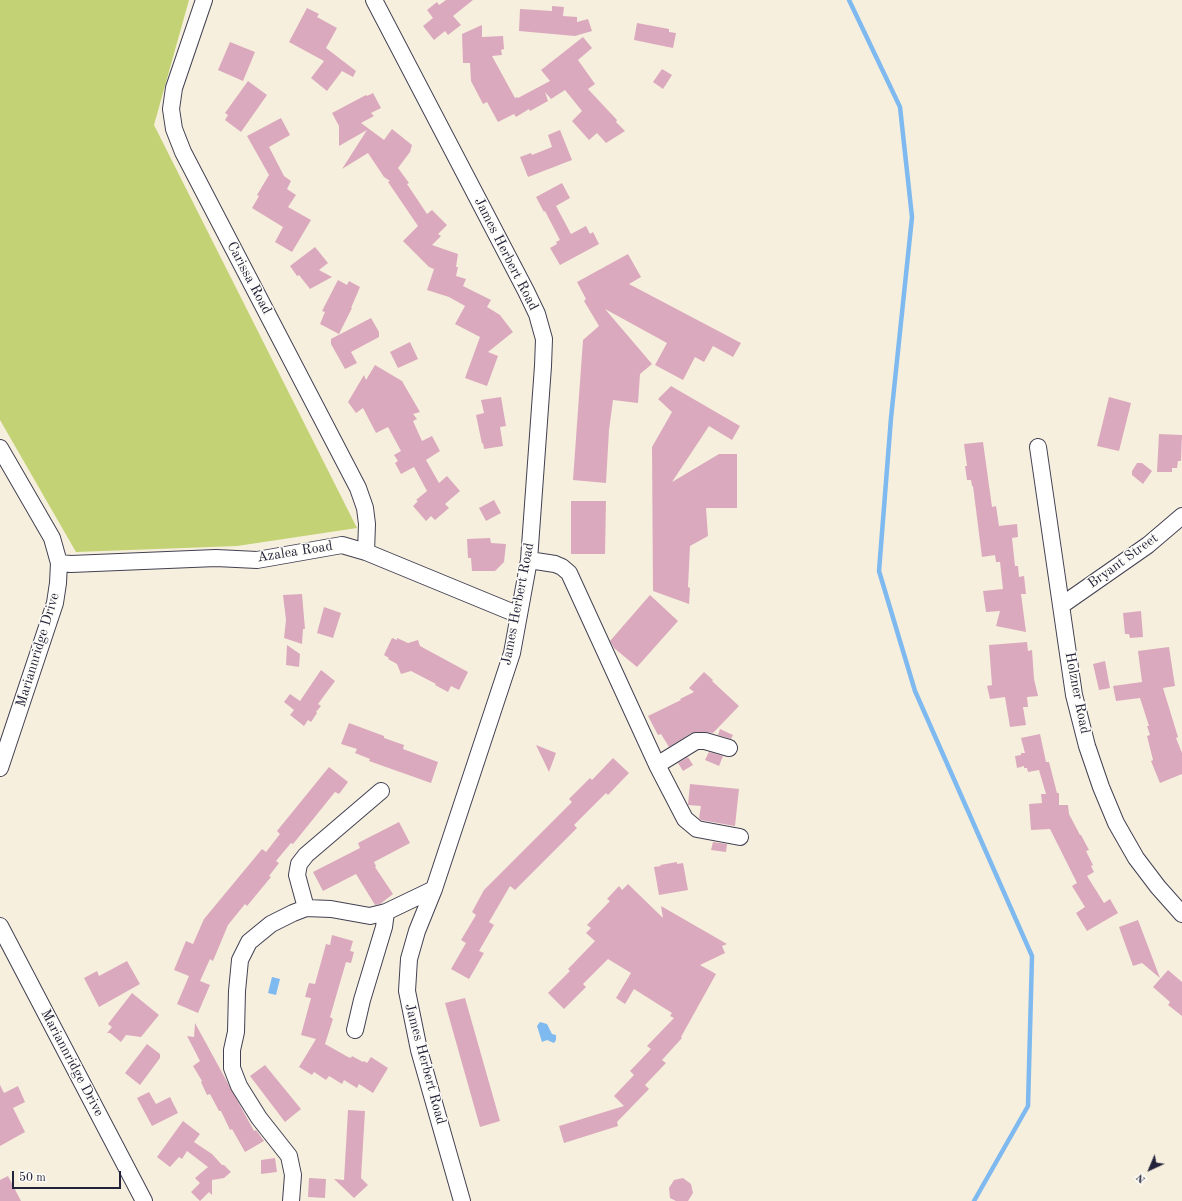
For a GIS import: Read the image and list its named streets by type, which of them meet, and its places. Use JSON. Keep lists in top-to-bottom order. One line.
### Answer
{"streets":{"street":["James Herbert Road","Carissa Road","Azalea Road","Bryant Street","Mariannridge Drive","Holzner Road"]},"crossings":[["James Herbert Road","Azalea Road"],["Carissa Road","Azalea Road"],["Azalea Road","Mariannridge Drive"],["Bryant Street","Holzner Road"]],"scale_bar":"50 m","north":"bottom left"}
